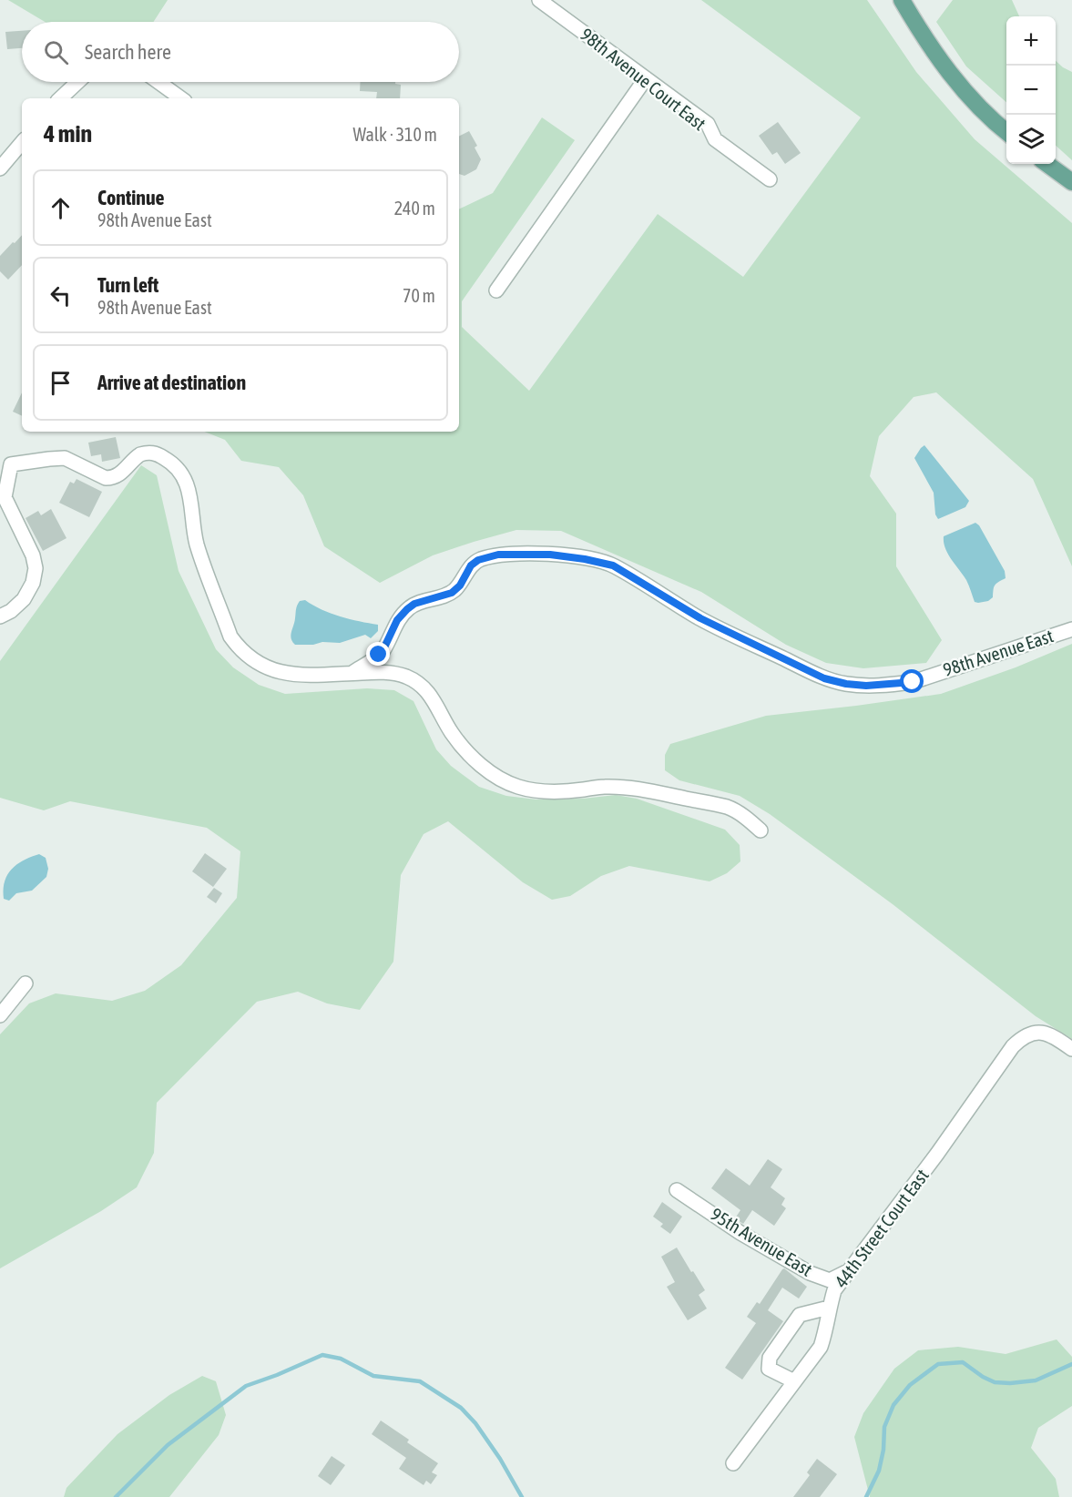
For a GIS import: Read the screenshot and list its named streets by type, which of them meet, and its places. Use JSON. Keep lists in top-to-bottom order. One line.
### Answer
{"streets":{"street":["98th Avenue Court East","98th Avenue East","44th Street Court East","95th Avenue East"]},"crossings":[["44th Street Court East","95th Avenue East"]],"page":{"map_buttons":["+","−"],"search":"Search here","heading":["4 min","Walk · 310 m"],"list":[["Continue","98th Avenue East","240 m"],["Turn left","98th Avenue East","70 m"],"Arrive at destination"]}}
